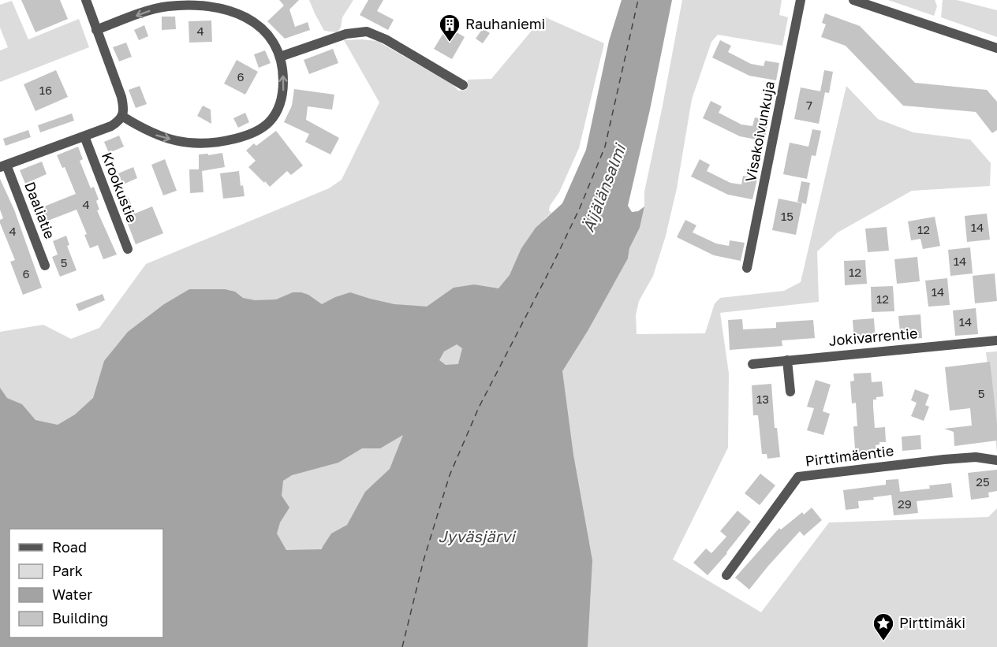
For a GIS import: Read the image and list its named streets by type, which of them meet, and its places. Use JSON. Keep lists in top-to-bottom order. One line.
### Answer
{"streets":{"street":["Visakoivunkuja","Krookustie","Daaliatie","Jokivarrentie","Pirttimäentie"]},"water":["Äijälänsalmi","Jyväsjärvi"],"places":{"building":["Rauhaniemi"],"place":["Pirttimäki"]},"house_numbers":["4","6","16","7","4","15","14","12","4","14","5","12","6","14","12","14","5","13","25","29"],"legend":["Road","Park","Water","Building"]}
